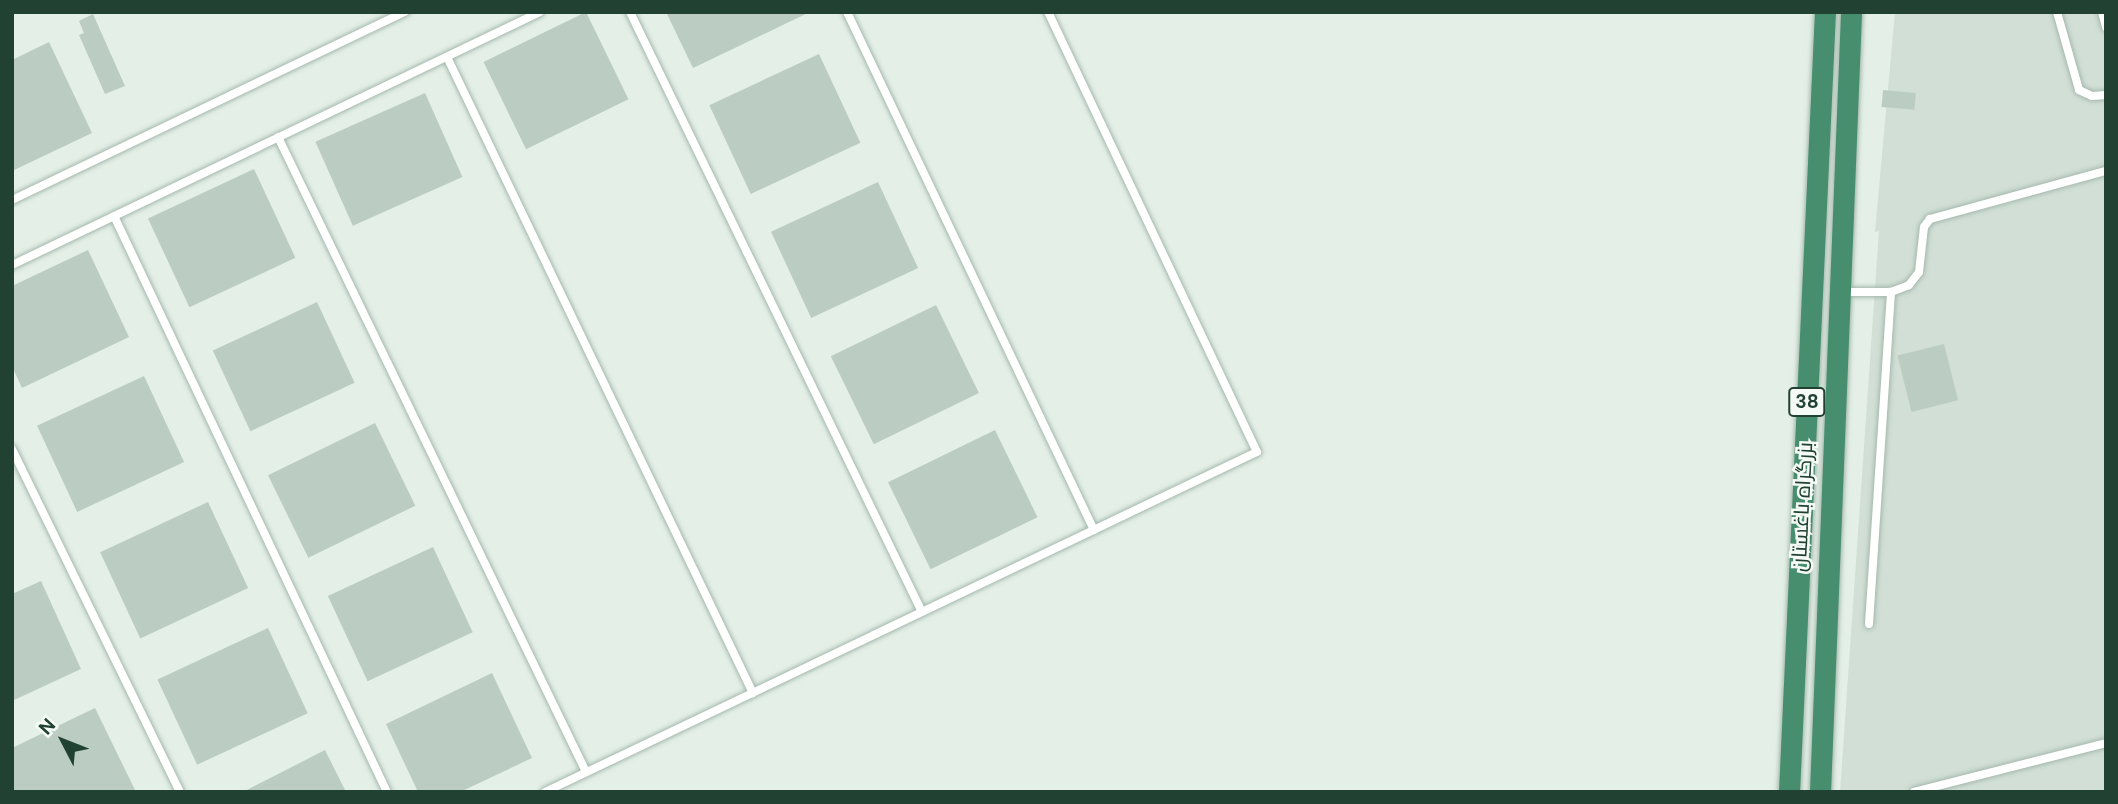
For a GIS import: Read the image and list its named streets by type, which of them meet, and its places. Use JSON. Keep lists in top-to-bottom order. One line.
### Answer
{"streets":{"highway":["38","بزرگراه باغستان"]},"north":"top left"}
